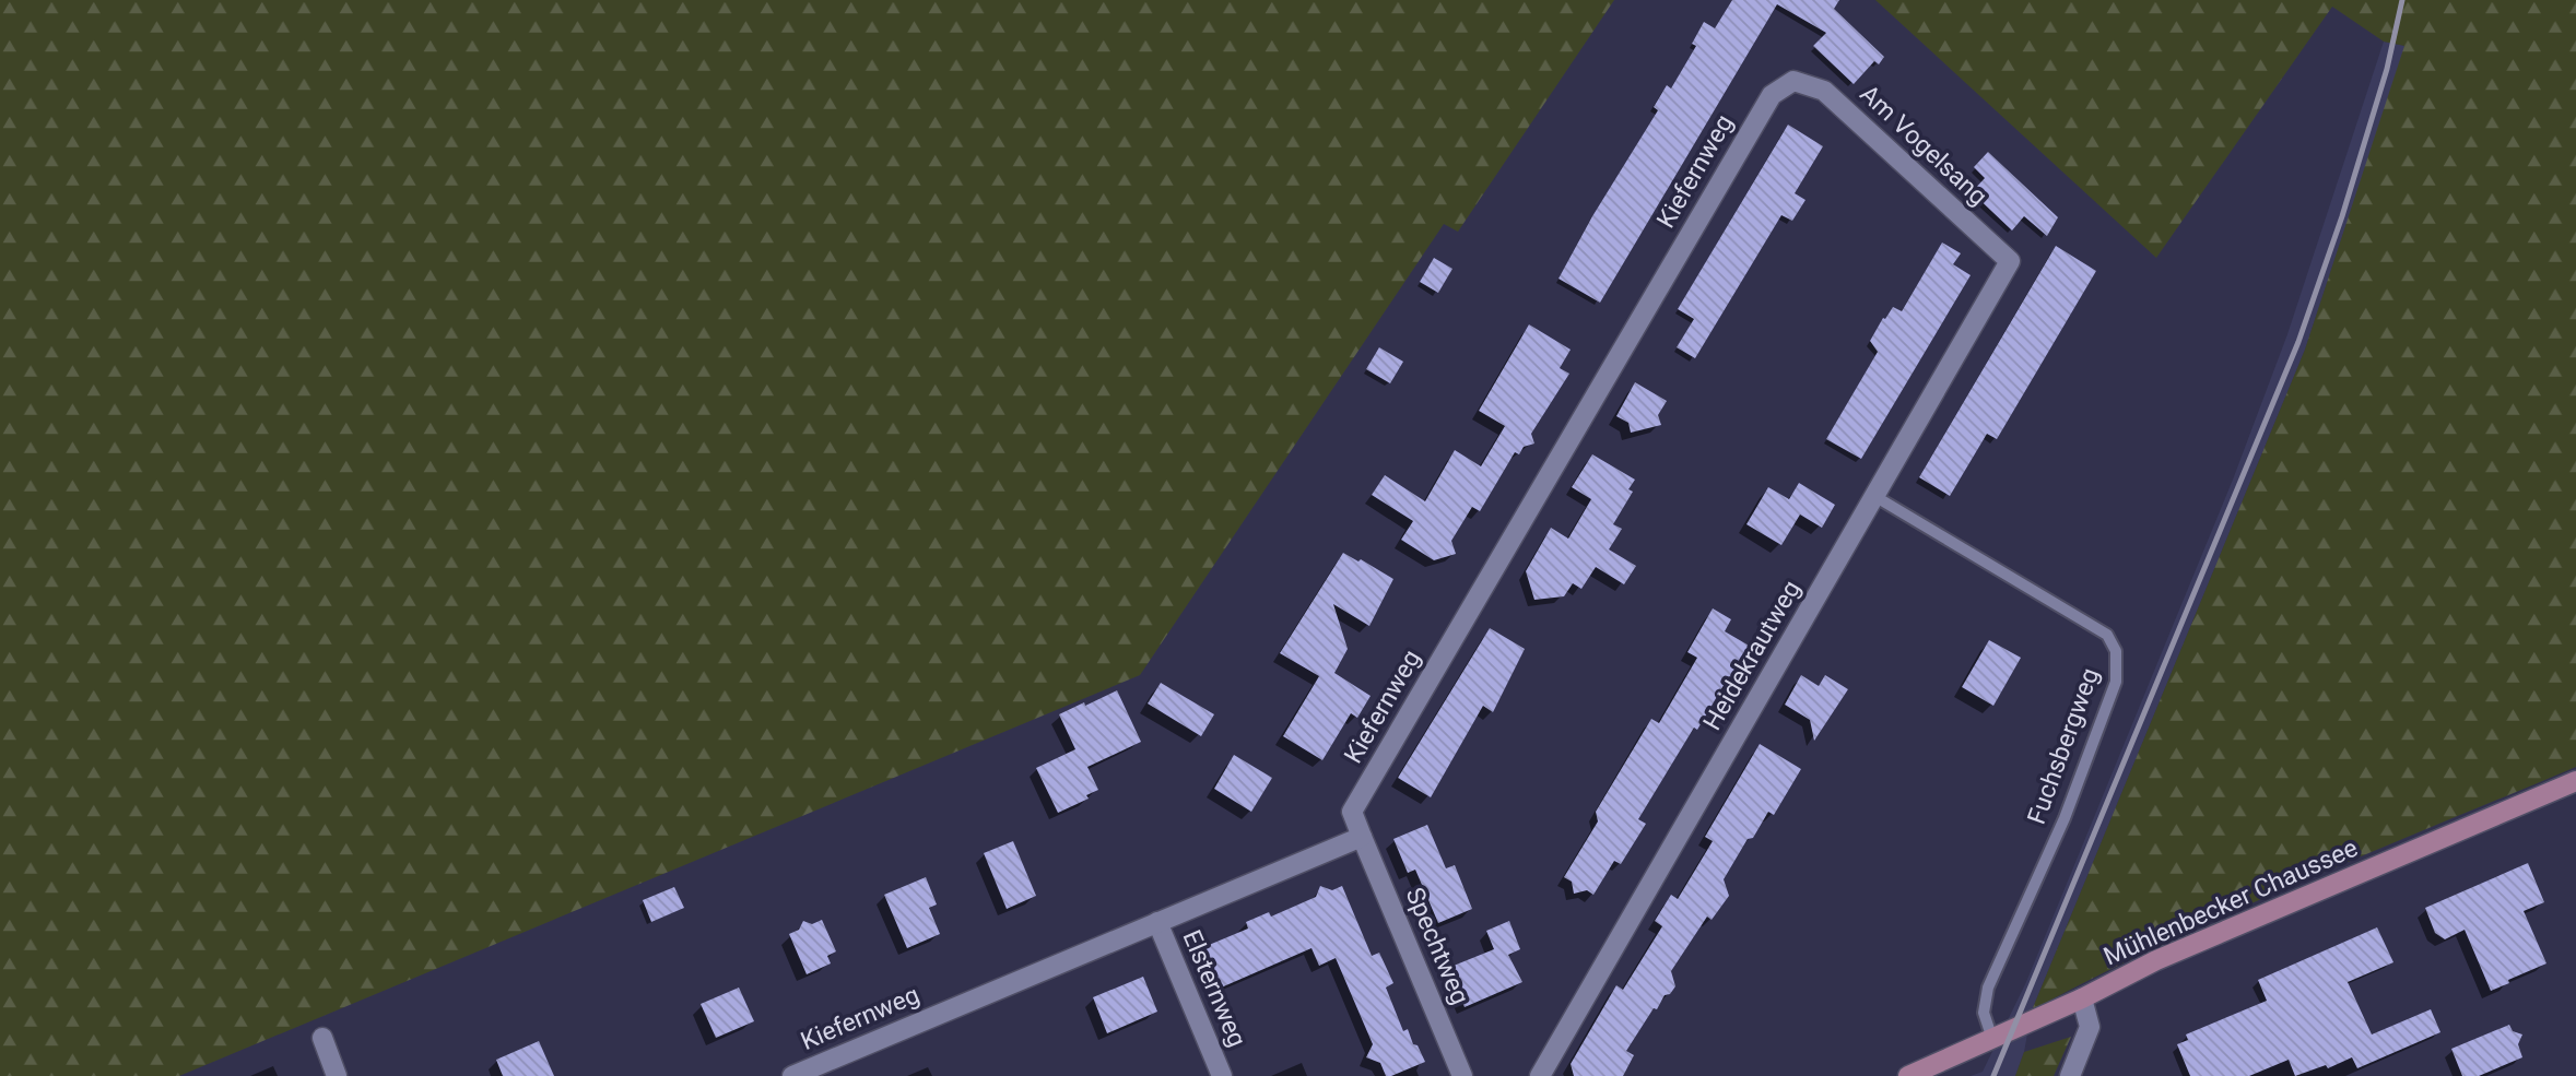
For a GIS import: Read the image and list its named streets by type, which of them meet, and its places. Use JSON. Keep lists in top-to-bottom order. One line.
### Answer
{"streets":{"main road":["Mühlenbecker Chaussee"],"street":["Am Vogelsang","Kiefernweg","Heidekrautweg","Spechtweg","Elsternweg"],"lane":["Fuchsbergweg"]},"crossings":[["Am Vogelsang","Kiefernweg"],["Am Vogelsang","Heidekrautweg"],["Kiefernweg","Spechtweg"],["Kiefernweg","Elsternweg"],["Heidekrautweg","Fuchsbergweg"],["Fuchsbergweg","Mühlenbecker Chaussee"]]}
